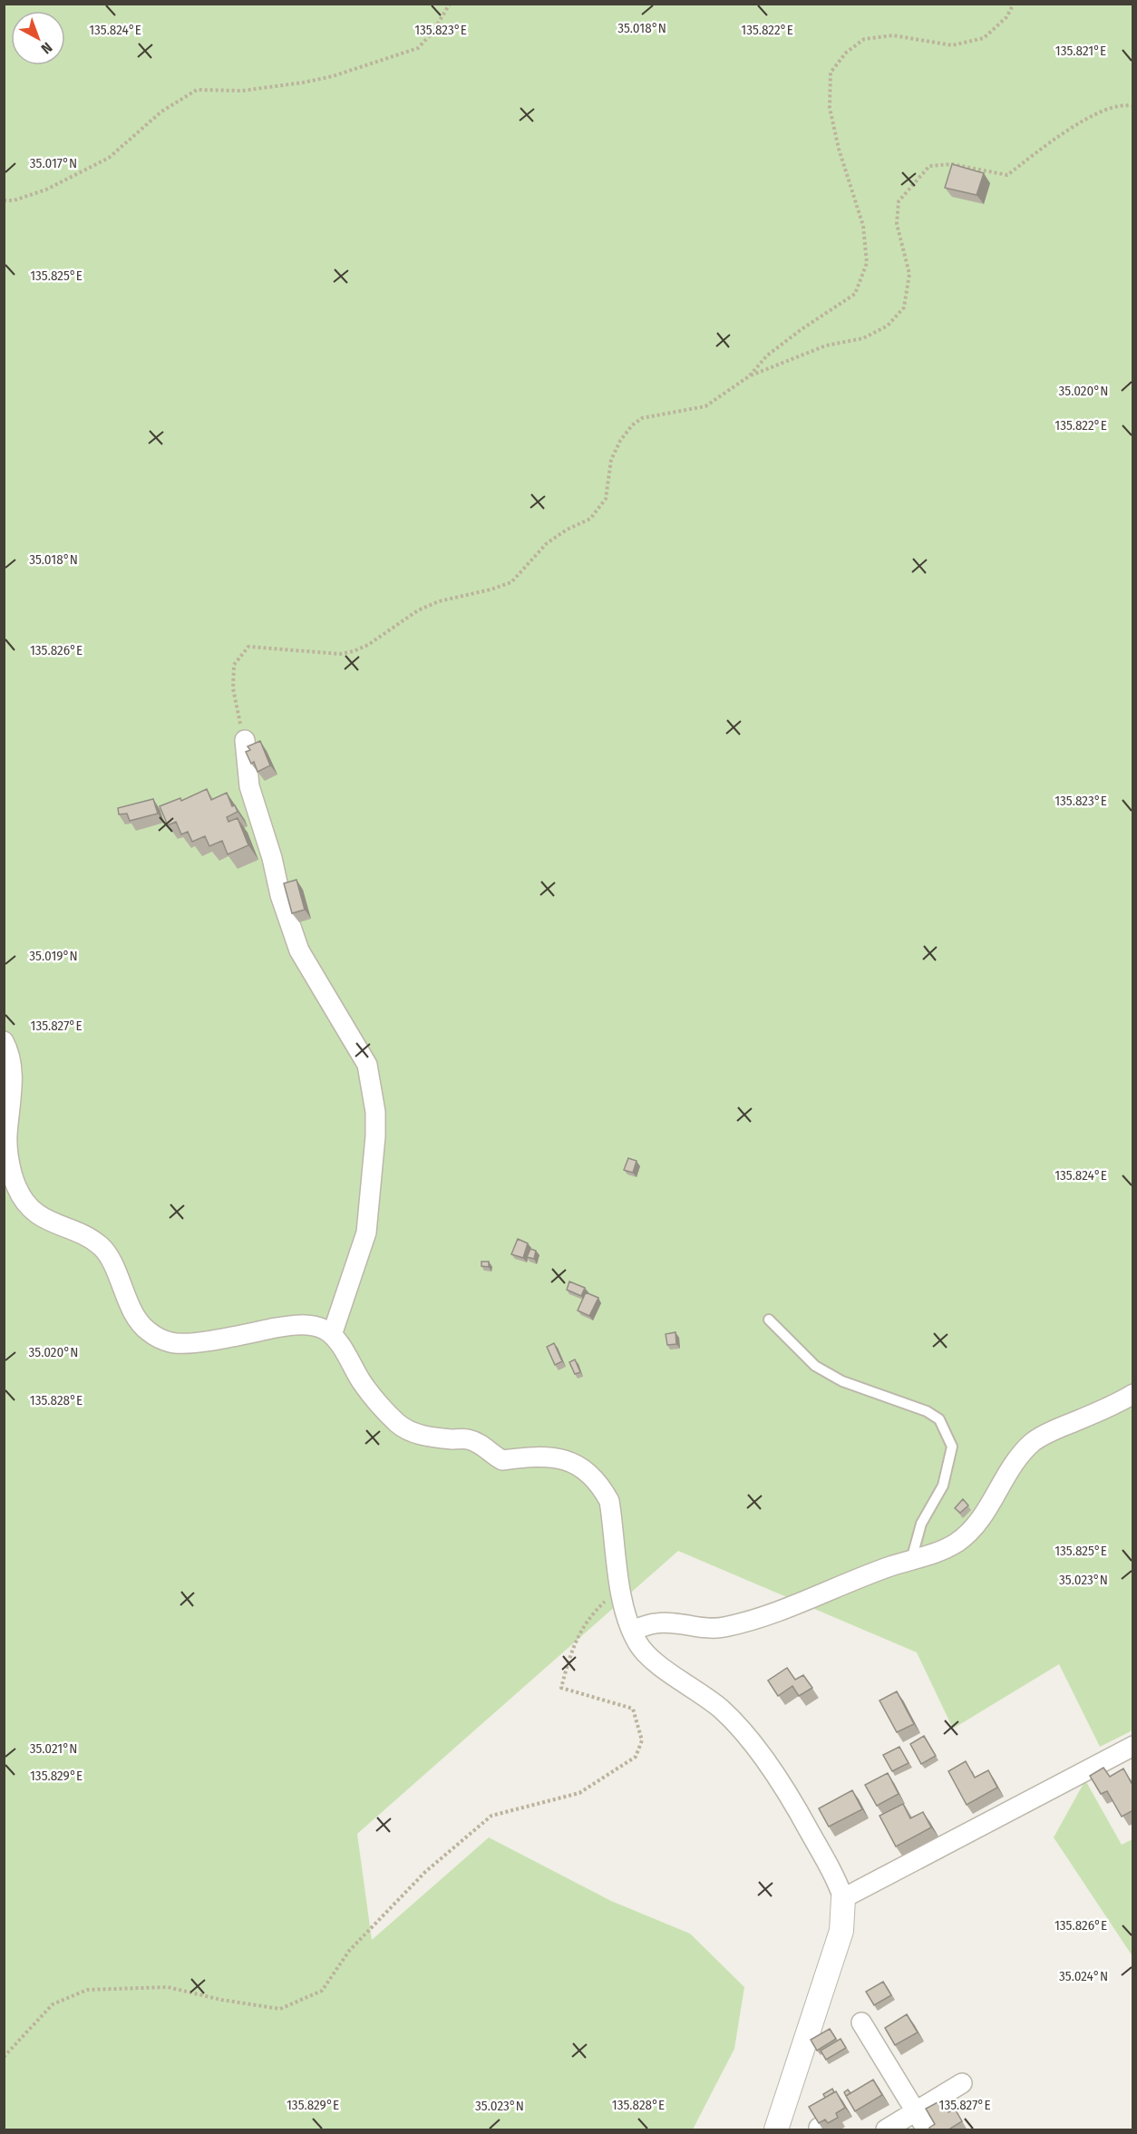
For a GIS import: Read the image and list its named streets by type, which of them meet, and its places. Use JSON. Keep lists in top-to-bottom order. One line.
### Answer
{"north":"bottom right","coordinates":["35.018°N","135.822°E","135.824°E","135.823°E","135.821°E","35.017°N","135.825°E","35.020°N","135.826°E","35.019°N","135.827°E","135.828°E","35.023°N","35.021°N","135.829°E","35.024°N"]}
